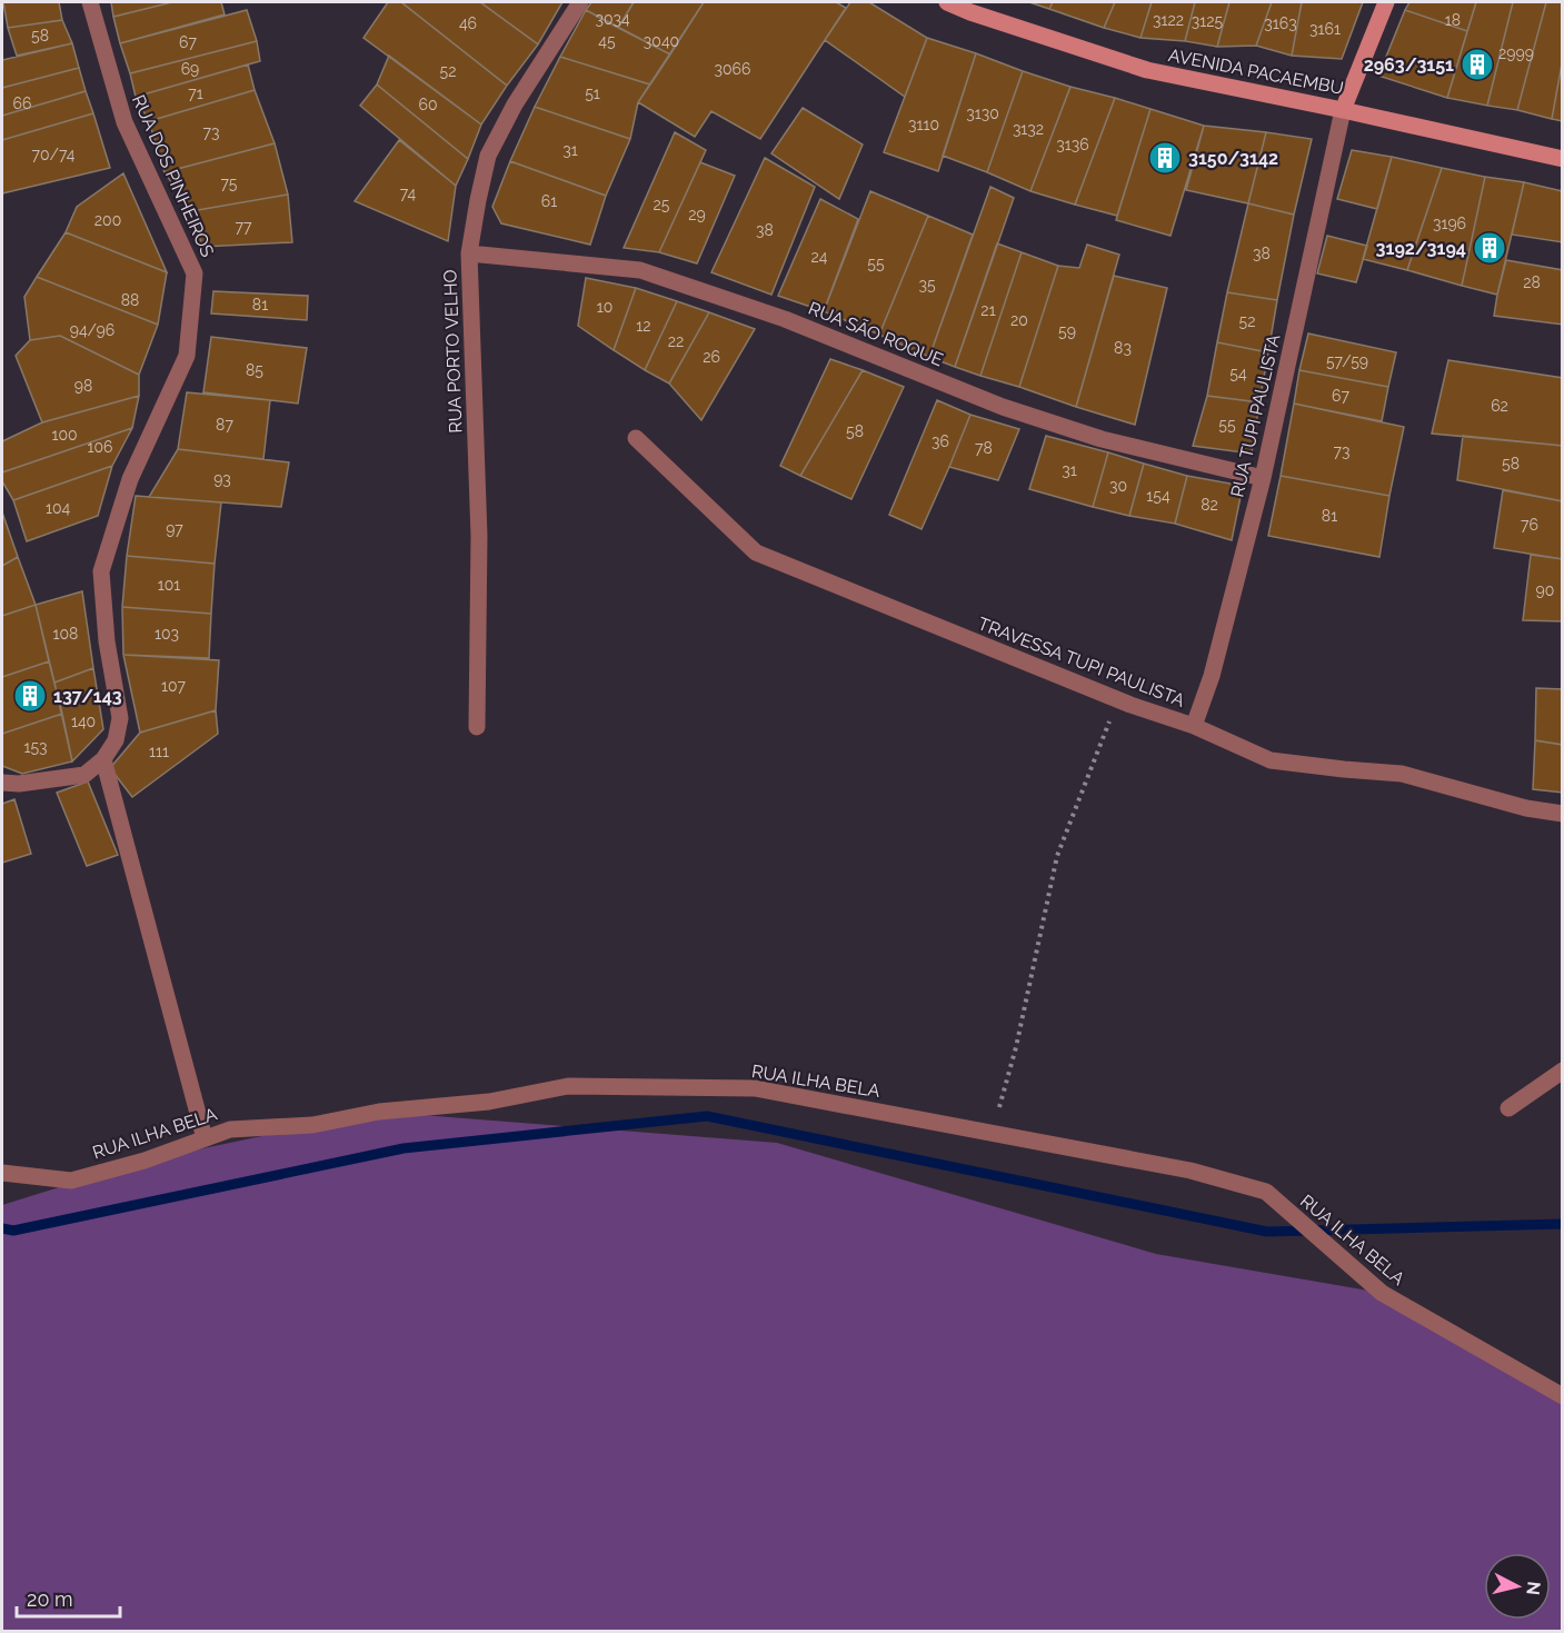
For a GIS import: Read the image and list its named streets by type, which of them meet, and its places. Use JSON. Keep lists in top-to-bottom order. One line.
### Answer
{"streets":{"main road":["AVENIDA PACAEMBU"],"street":["RUA DOS PINHEIROS","RUA SÃO ROQUE","RUA PORTO VELHO","RUA TUPI PAULISTA","TRAVESSA TUPI PAULISTA","RUA ILHA BELA"]},"crossings":[["AVENIDA PACAEMBU","RUA TUPI PAULISTA"],["RUA SÃO ROQUE","RUA PORTO VELHO"],["RUA SÃO ROQUE","RUA TUPI PAULISTA"],["RUA TUPI PAULISTA","TRAVESSA TUPI PAULISTA"]],"places":{"building":["2963/3151","3150/3142","3192/3194","137/143"]},"house_numbers":["3034","3122","18","3125","46","3163","3161","58","45","3040","67","2999","69","3066","52","71","51","66","60","3130","3110","3132","73","3136","31","70/74","75","74","61","25","29","200","3196","77","38","38","24","55","28","35","88","81","10","21","20","52","12","94/96","59","22","83","26","57/59","85","54","98","67","62","87","55","58","100","36","106","78","73","58","31","93","30","154","82","104","81","76","97","101","90","108","103","107","140","153","111"],"scale_bar":"20 m","north":"right"}
